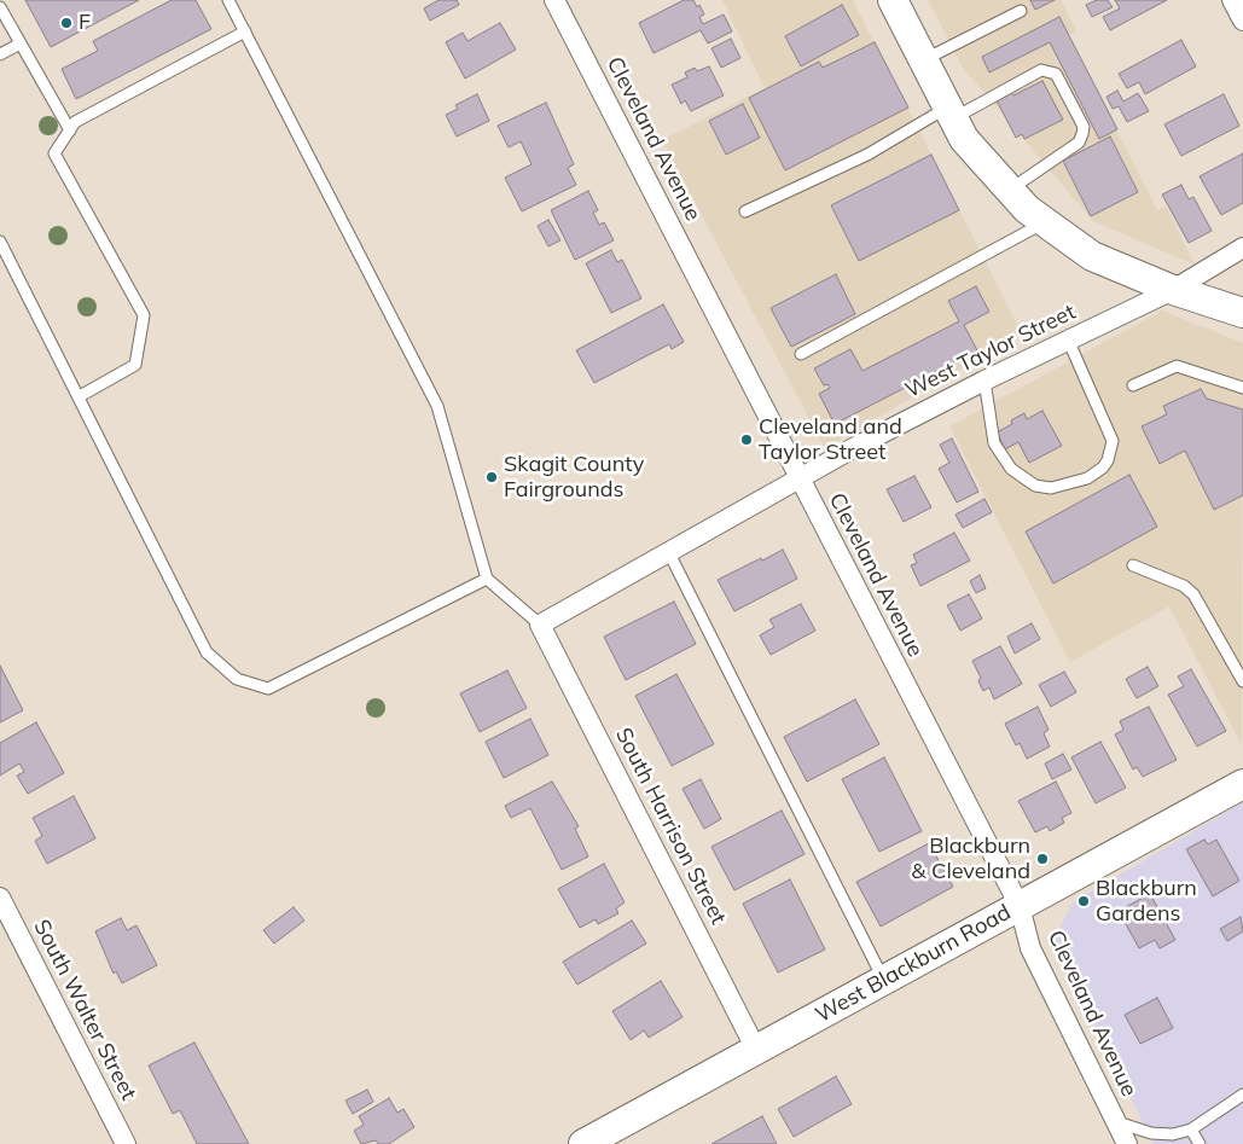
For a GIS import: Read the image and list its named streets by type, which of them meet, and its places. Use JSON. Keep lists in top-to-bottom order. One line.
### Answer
{"streets":{"street":["Cleveland Avenue","West Taylor Street","South Harrison Street","West Blackburn Road","South Walter Street"]},"crossings":[["Cleveland Avenue","West Taylor Street"],["Cleveland Avenue","West Blackburn Road"],["West Taylor Street","South Harrison Street"],["South Harrison Street","West Blackburn Road"]],"places":["F","Cleveland and Taylor Street","Skagit County Fairgrounds","Blackburn & Cleveland","Blackburn Gardens"]}
